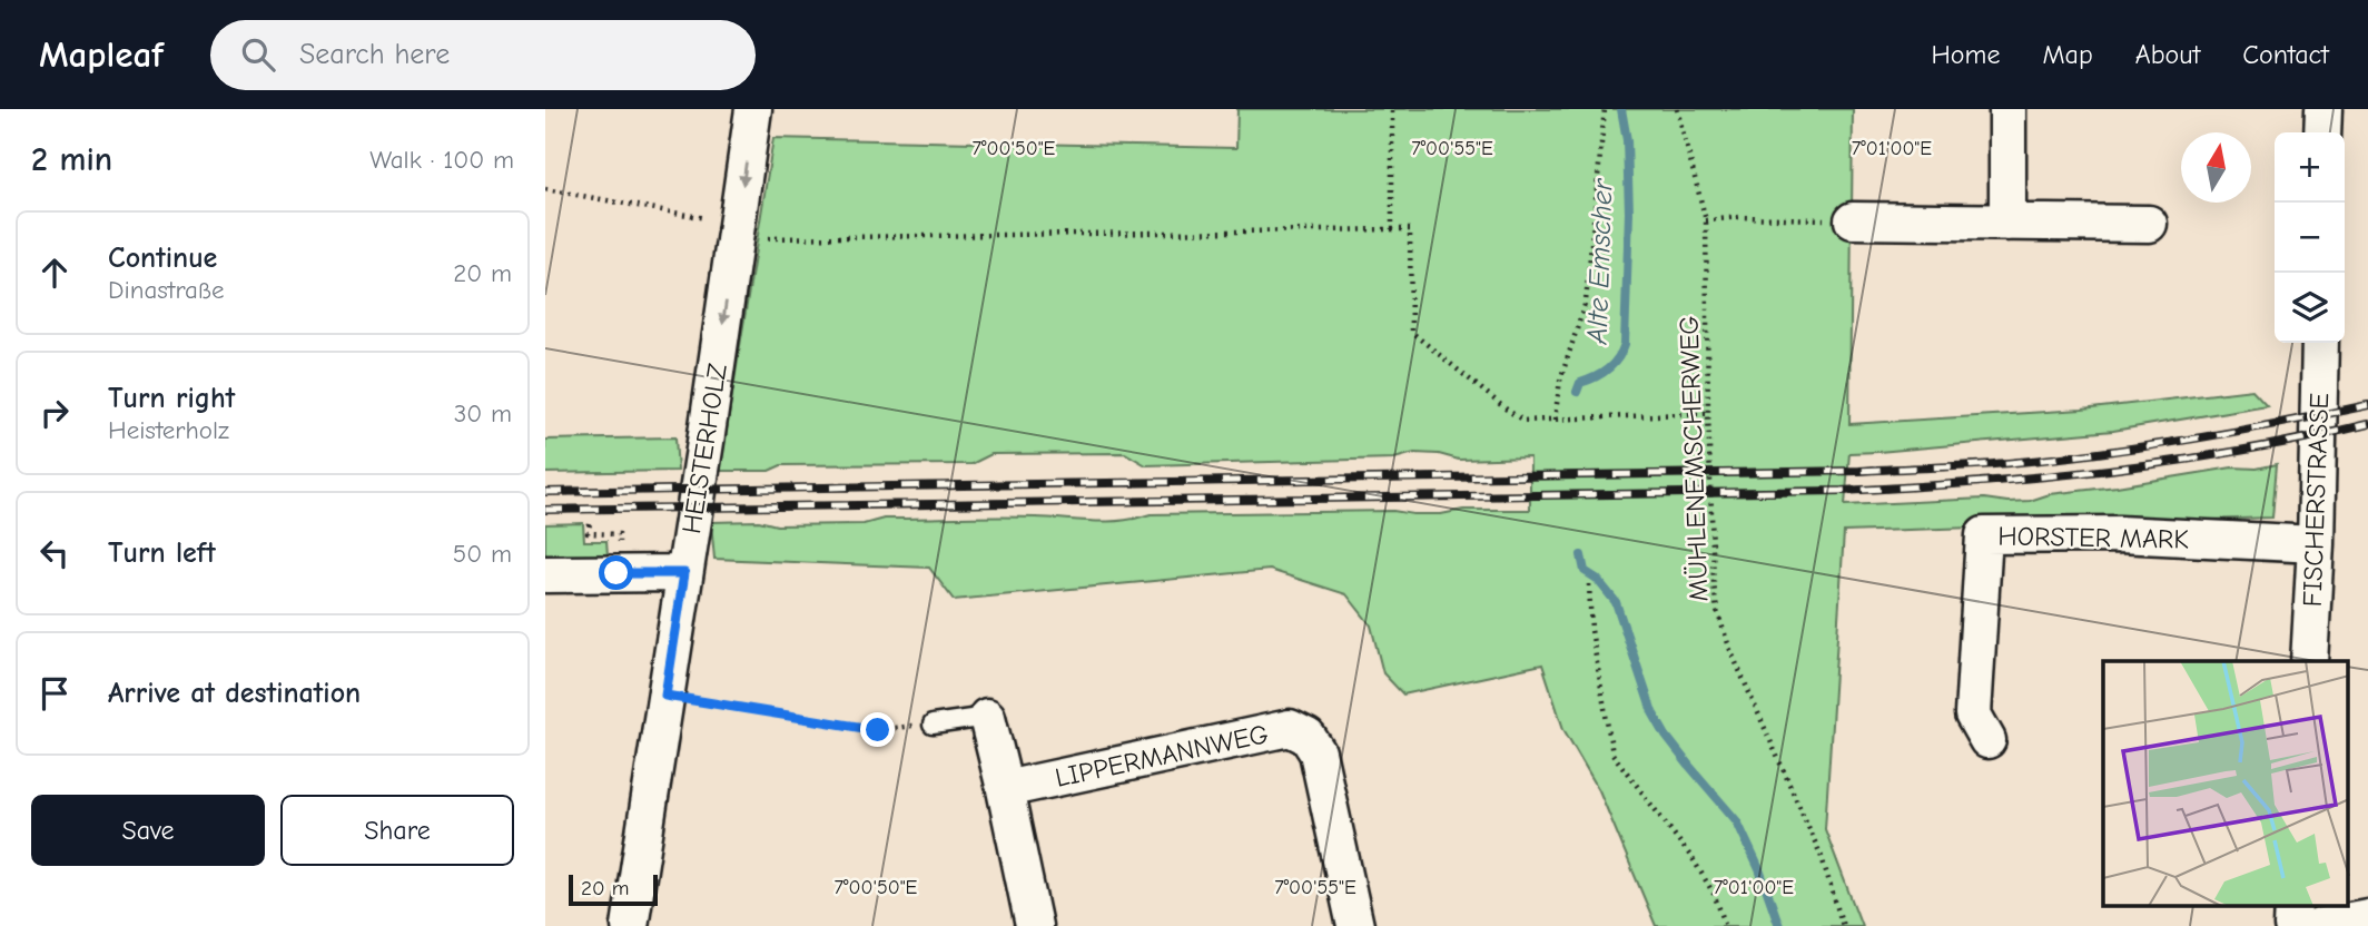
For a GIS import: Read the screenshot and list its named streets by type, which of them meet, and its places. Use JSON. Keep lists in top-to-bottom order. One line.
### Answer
{"streets":{"street":["HEISTERHOLZ","FISCHERSTRASSE","HORSTER MARK","LIPPERMANNWEG"],"path":["MÜHLENEMSCHERWEG"]},"crossings":[["FISCHERSTRASSE","HORSTER MARK"]],"one_way":["HEISTERHOLZ"],"water":["Alte Emscher"],"scale_bar":"20 m","north":"top","page":{"header":"Mapleaf","search":"Search here","nav":["Home","Map","About","Contact"],"heading":["2 min","Walk · 100 m"],"map_buttons":["+","−"],"list":[["Continue","Dinastraße","20 m"],["Turn right","Heisterholz","30 m"],["Turn left","50 m"],"Arrive at destination"],"buttons":["Save","Share"],"scale":"20 m"},"coordinates":["7°00'50\"E","7°00'55\"E","7°01'00\"E"]}
